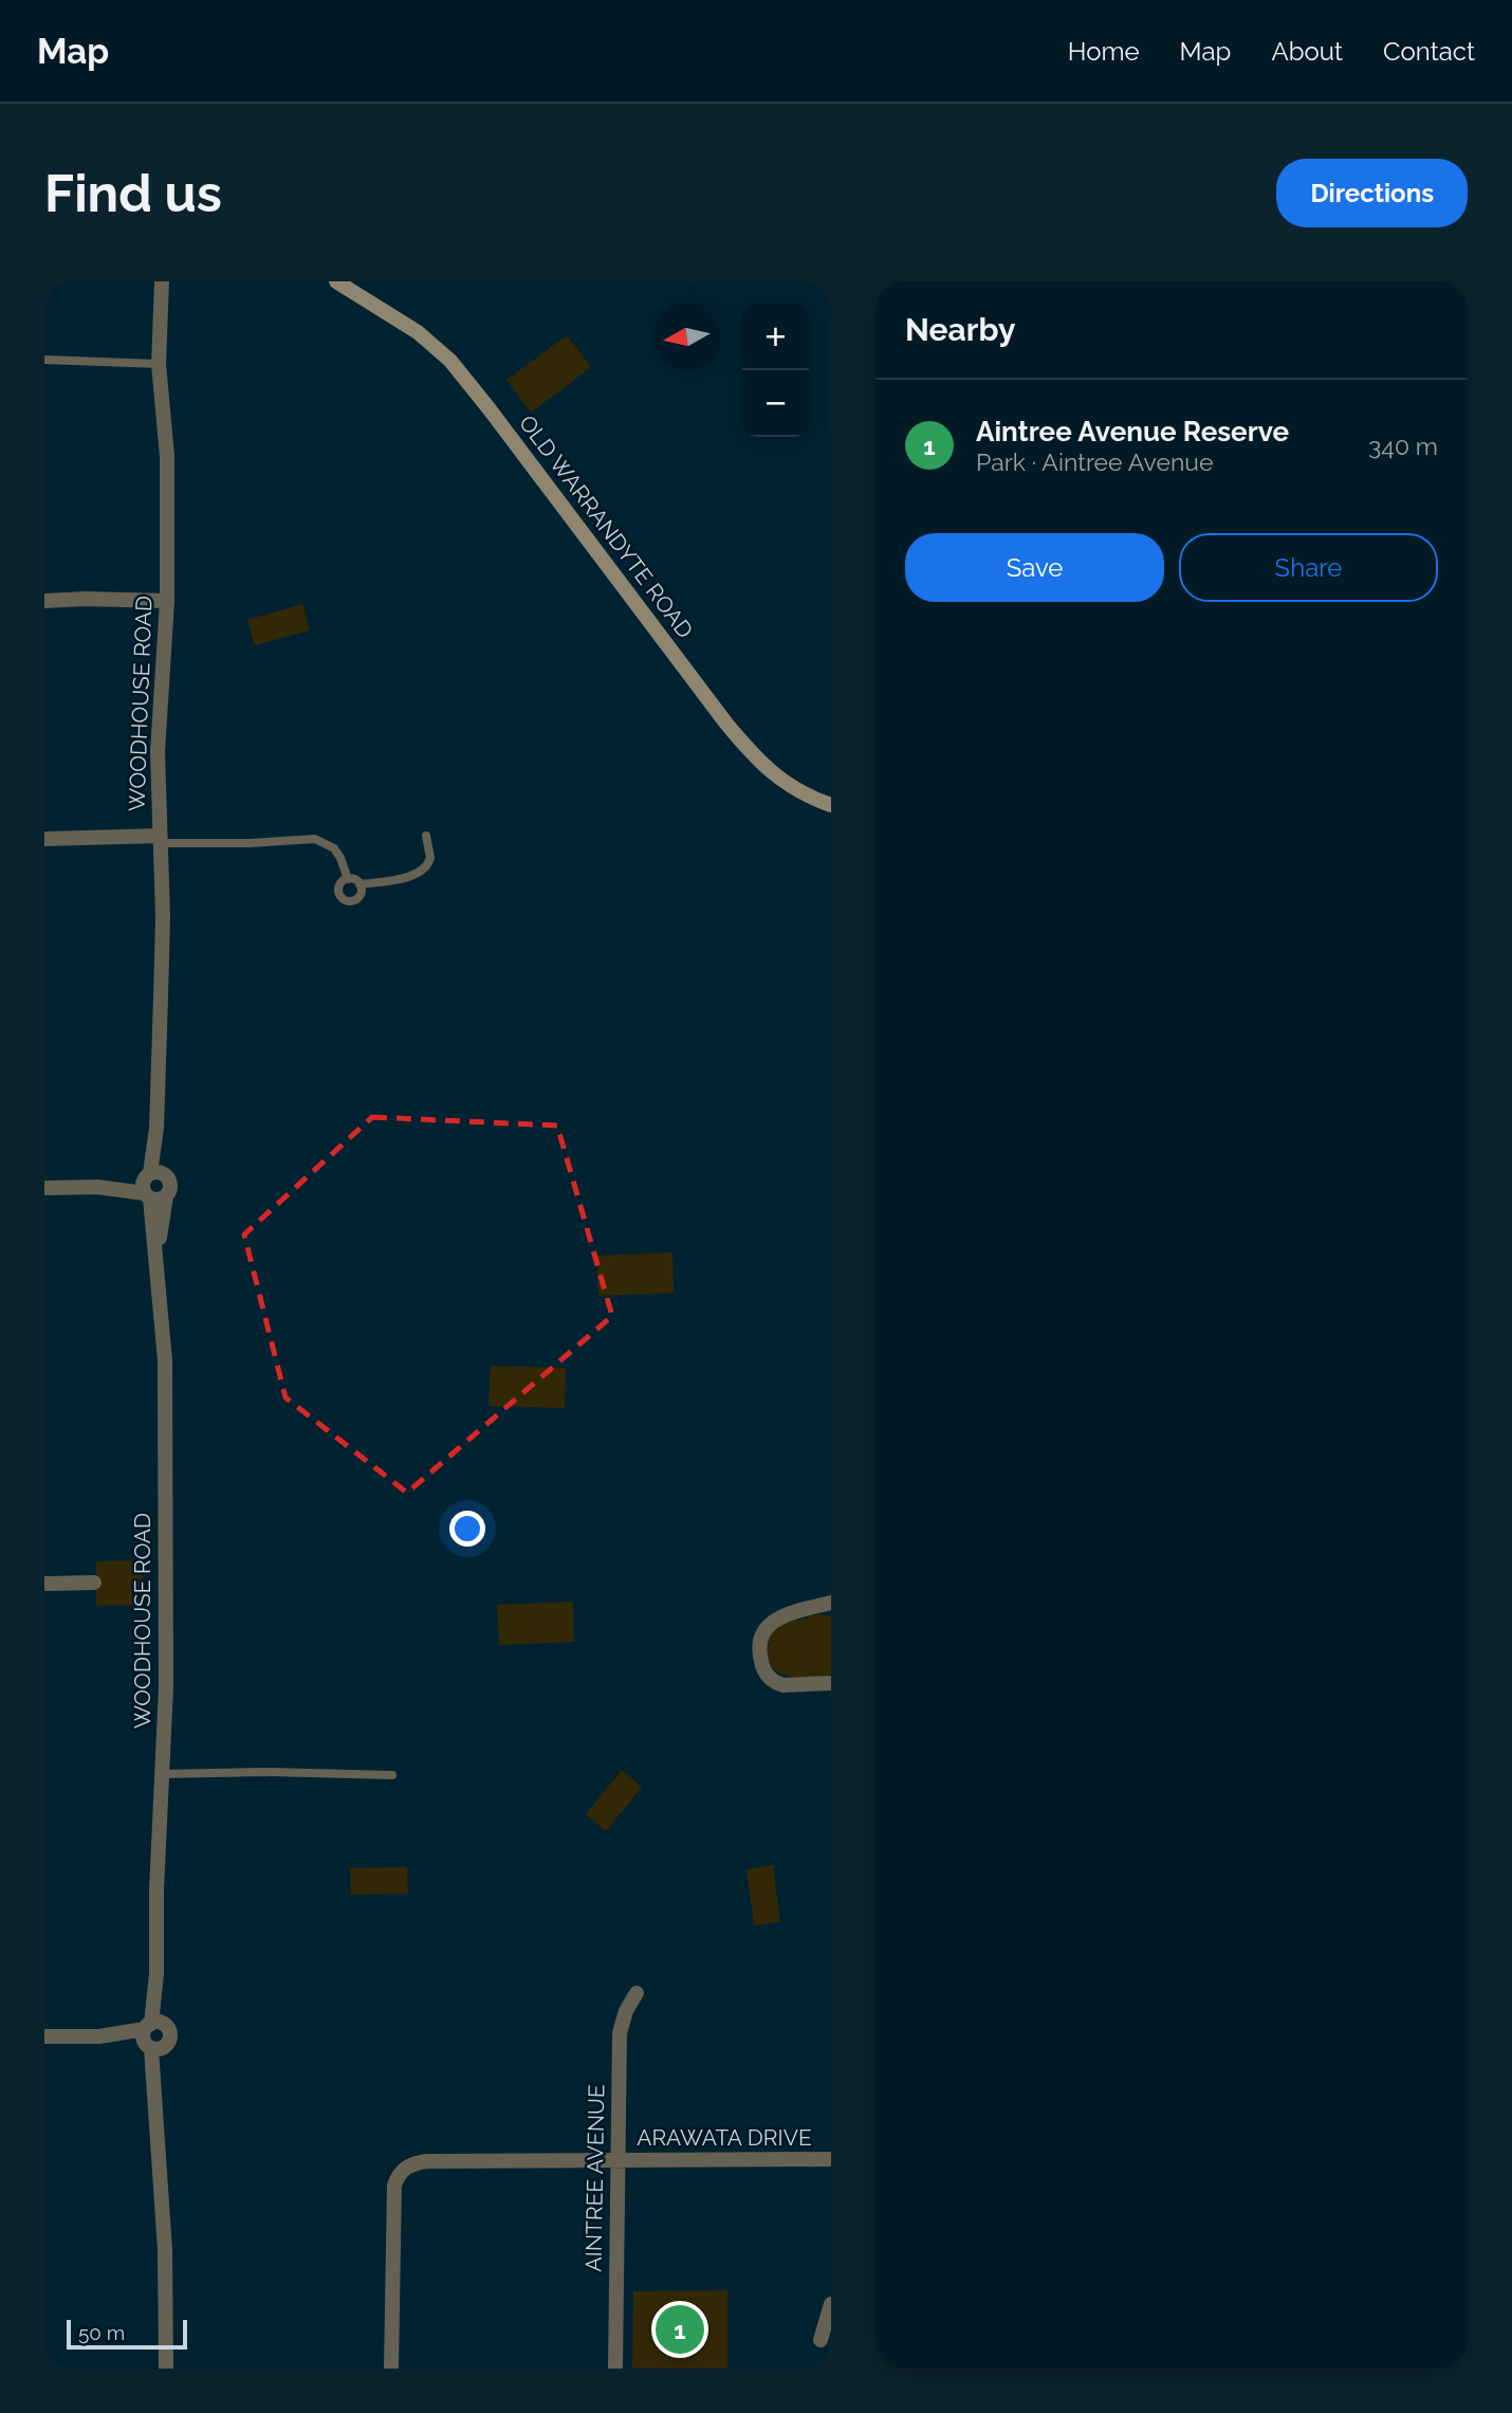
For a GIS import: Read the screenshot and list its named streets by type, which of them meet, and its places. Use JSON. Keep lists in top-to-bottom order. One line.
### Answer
{"streets":{"main road":["OLD WARRANDYTE ROAD"],"street":["WOODHOUSE ROAD","ARAWATA DRIVE","AINTREE AVENUE"]},"crossings":[["ARAWATA DRIVE","AINTREE AVENUE"]],"scale_bar":"50 m","north":"left","page":{"header":"Map","nav":["Home","Map","About","Contact"],"buttons":["Directions",["Save","Share"]],"title":"Find us","heading":"Nearby","map_buttons":["+","−"],"list":[{"mark":"1","name":"Aintree Avenue Reserve","note":"Park · Aintree Avenue","value":"340 m"}],"pins":"1","scale":"50 m"}}
